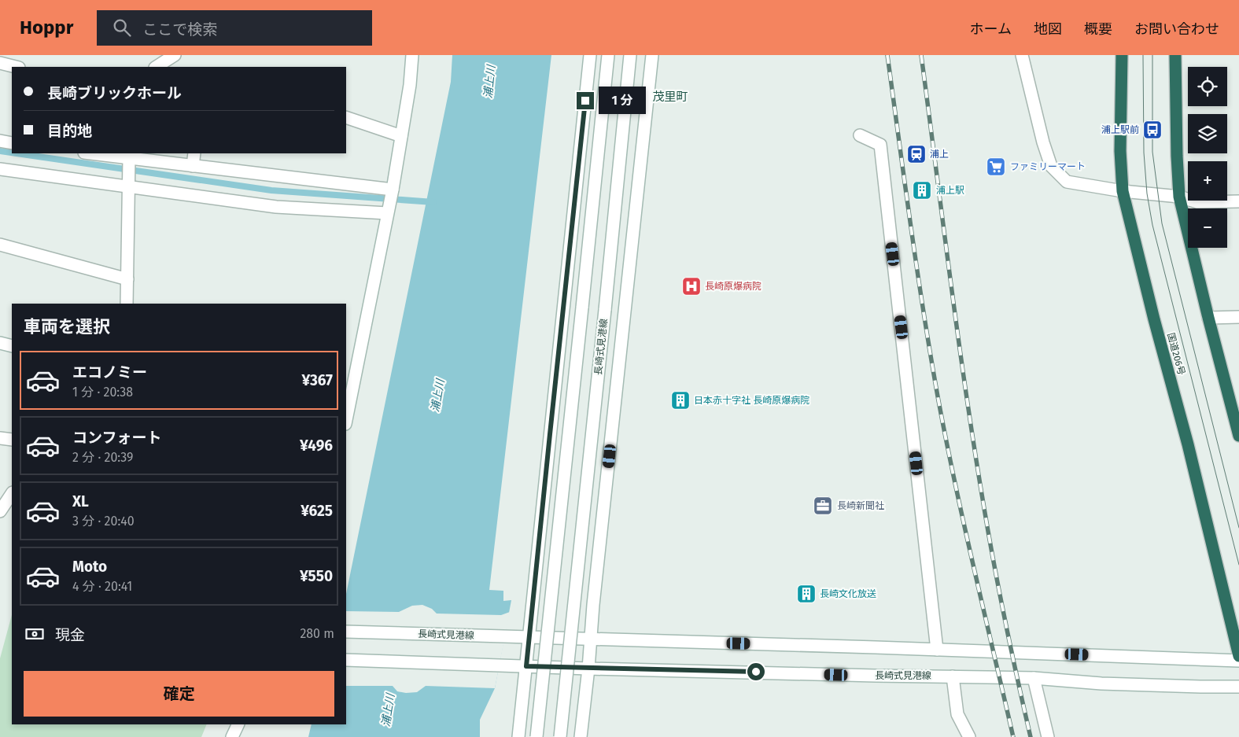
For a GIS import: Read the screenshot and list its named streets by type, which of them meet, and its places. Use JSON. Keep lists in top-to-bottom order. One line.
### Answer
{"streets":{"highway":["国道206号"],"main road":["長崎式見港線"]},"districts":["茂里町"],"water":["浦上川"],"places":{"bus stop":["浦上駅前"],"station":["浦上"],"supermarket":["ファミリーマート"],"building":["浦上駅","日本赤十字社 長崎原爆病院","長崎文化放送"],"hospital":["長崎原爆病院"],"office":["長崎新聞社"]},"page":{"header":"Hoppr","search":"ここで検索","nav":["ホーム","地図","概要","お問い合わせ"],"map_buttons":["+","−"],"banner":["長崎ブリックホール","目的地"],"bubble":"1 分","heading":"車両を選択","list":[{"name":"エコノミー","note":"1 分 · 20:38","value":"¥367"},{"name":"コンフォート","note":"2 分 · 20:39","value":"¥496"},{"name":"XL","note":"3 分 · 20:40","value":"¥625"},{"name":"Moto","note":"4 分 · 20:41","value":"¥550"}],"pay":["現金","280 m"],"buttons":"確定"}}
